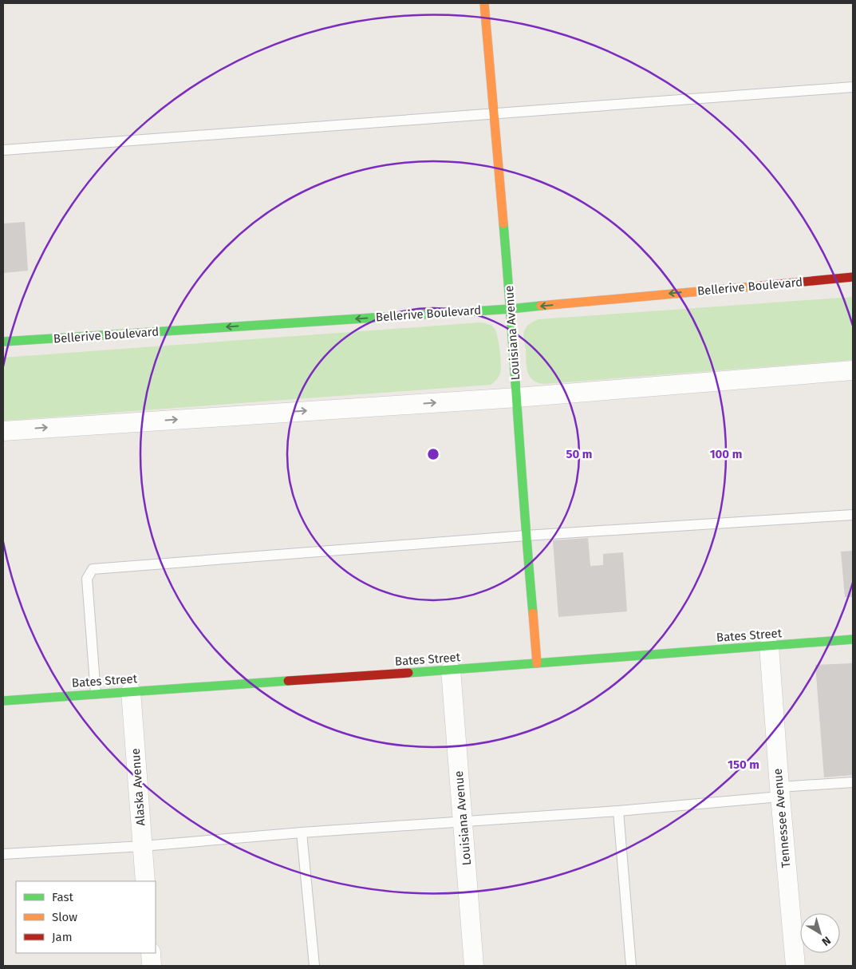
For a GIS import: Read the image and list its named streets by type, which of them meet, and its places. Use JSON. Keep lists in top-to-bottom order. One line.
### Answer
{"streets":{"street":["Bellerive Boulevard","Louisiana Avenue","Bates Street","Alaska Avenue","Tennessee Avenue"]},"crossings":[["Bellerive Boulevard","Louisiana Avenue"],["Louisiana Avenue","Bates Street"],["Bates Street","Alaska Avenue"],["Bates Street","Tennessee Avenue"]],"one_way":["Bellerive Boulevard"],"legend":["Fast","Slow","Jam"],"north":"bottom right","rings":["50 m","100 m","150 m"]}
